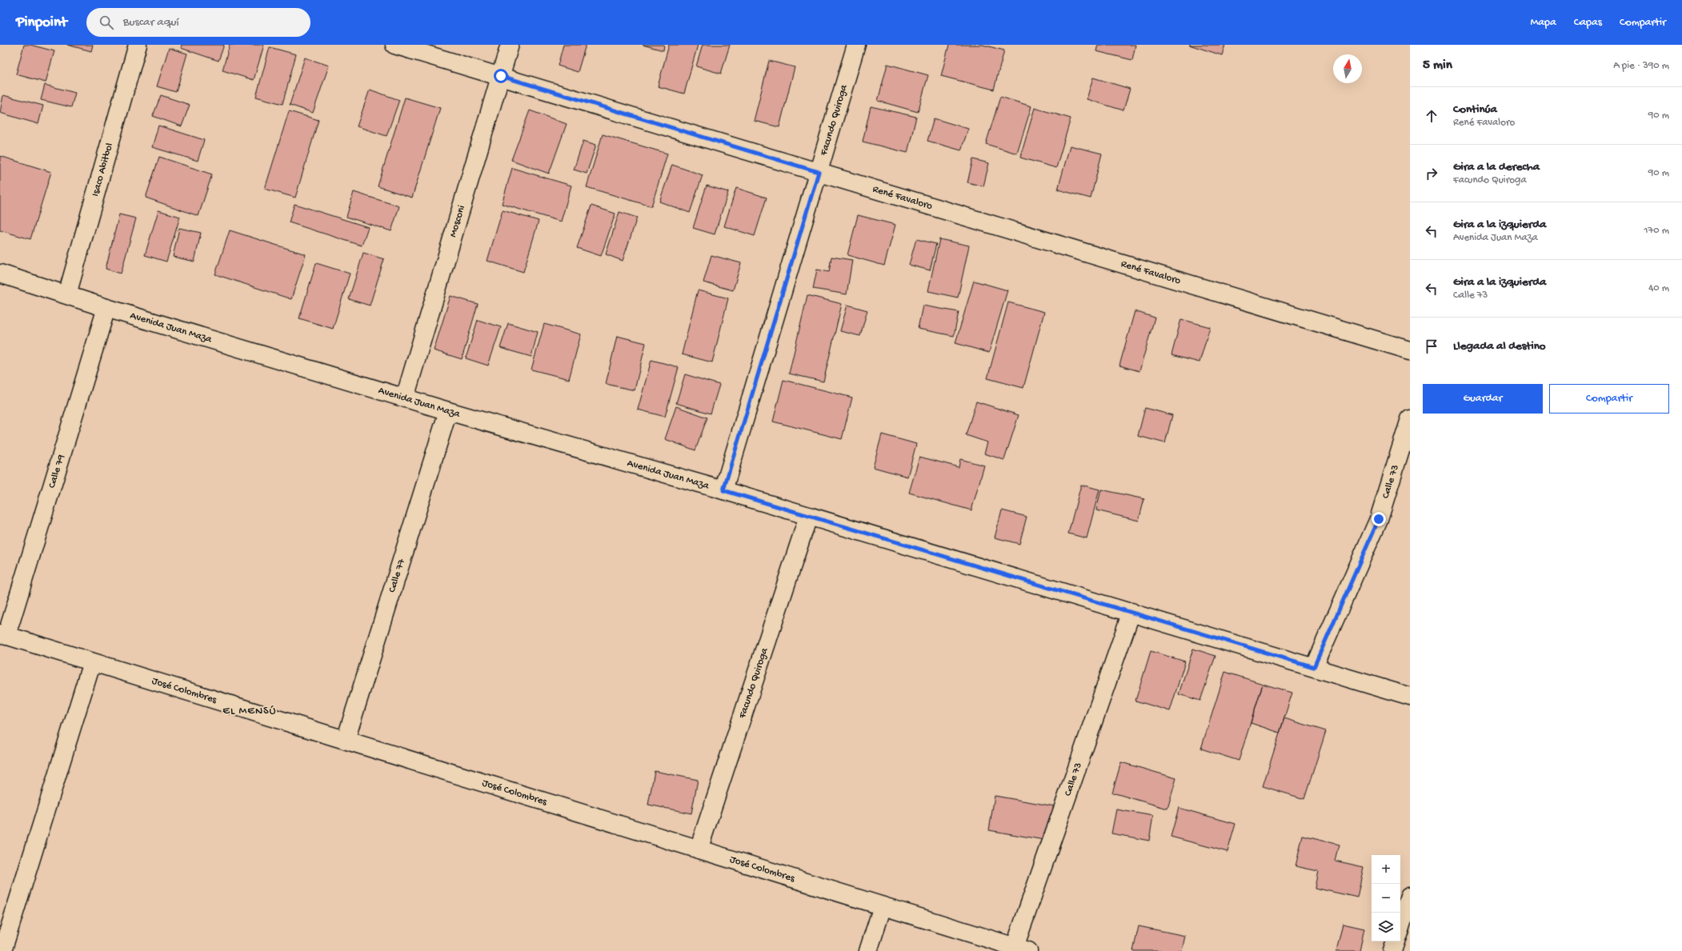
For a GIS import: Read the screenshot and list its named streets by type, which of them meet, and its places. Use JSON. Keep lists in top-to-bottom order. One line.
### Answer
{"streets":{"street":["Facundo Quiroga","Isaco Abitbol","René Favaloro","Mosconi","Avenida Juan Maza","Calle 79","Calle 73","Calle 77","José Colombres"]},"crossings":[["Facundo Quiroga","René Favaloro"],["Facundo Quiroga","Avenida Juan Maza"],["Facundo Quiroga","José Colombres"],["Isaco Abitbol","Avenida Juan Maza"],["René Favaloro","Mosconi"],["Mosconi","Avenida Juan Maza"],["Avenida Juan Maza","Calle 79"],["Avenida Juan Maza","Calle 73"],["Avenida Juan Maza","Calle 77"],["Calle 79","José Colombres"],["Calle 73","José Colombres"],["Calle 77","José Colombres"]],"districts":["EL MENSÚ"],"north":"top","page":{"header":"Pinpoint","search":"Buscar aquí","nav":["Mapa","Capas","Compartir"],"heading":["5 min","A pie · 390 m"],"list":[["Continúa","René Favaloro","90 m"],["Gira a la derecha","Facundo Quiroga","90 m"],["Gira a la izquierda","Avenida Juan Maza","170 m"],["Gira a la izquierda","Calle 73","40 m"],"Llegada al destino"],"buttons":["Guardar","Compartir"],"map_buttons":["+","−"]}}
